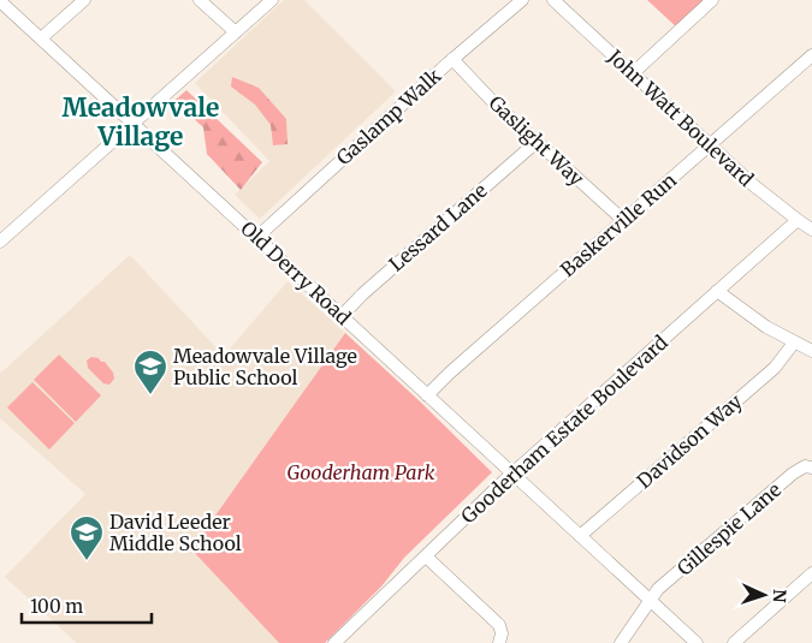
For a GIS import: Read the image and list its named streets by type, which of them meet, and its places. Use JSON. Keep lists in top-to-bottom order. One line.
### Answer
{"streets":{"street":["Gaslamp Walk","John Watt Boulevard","Gaslight Way","Baskerville Run","Lessard Lane","Old Derry Road","Gooderham Estate Boulevard","Davidson Way","Gillespie Lane"]},"crossings":[["Gaslamp Walk","Gaslight Way"],["Gaslamp Walk","Old Derry Road"],["John Watt Boulevard","Baskerville Run"],["John Watt Boulevard","Gooderham Estate Boulevard"],["Gaslight Way","Baskerville Run"],["Gaslight Way","Lessard Lane"],["Baskerville Run","Old Derry Road"],["Lessard Lane","Old Derry Road"],["Old Derry Road","Gooderham Estate Boulevard"],["Old Derry Road","Davidson Way"],["Old Derry Road","Gillespie Lane"]],"districts":["Meadowvale Village"],"parks":["Gooderham Park"],"places":{"school or university":["Meadowvale Village Public School","David Leeder Middle School"]},"scale_bar":"100 m","north":"right"}
